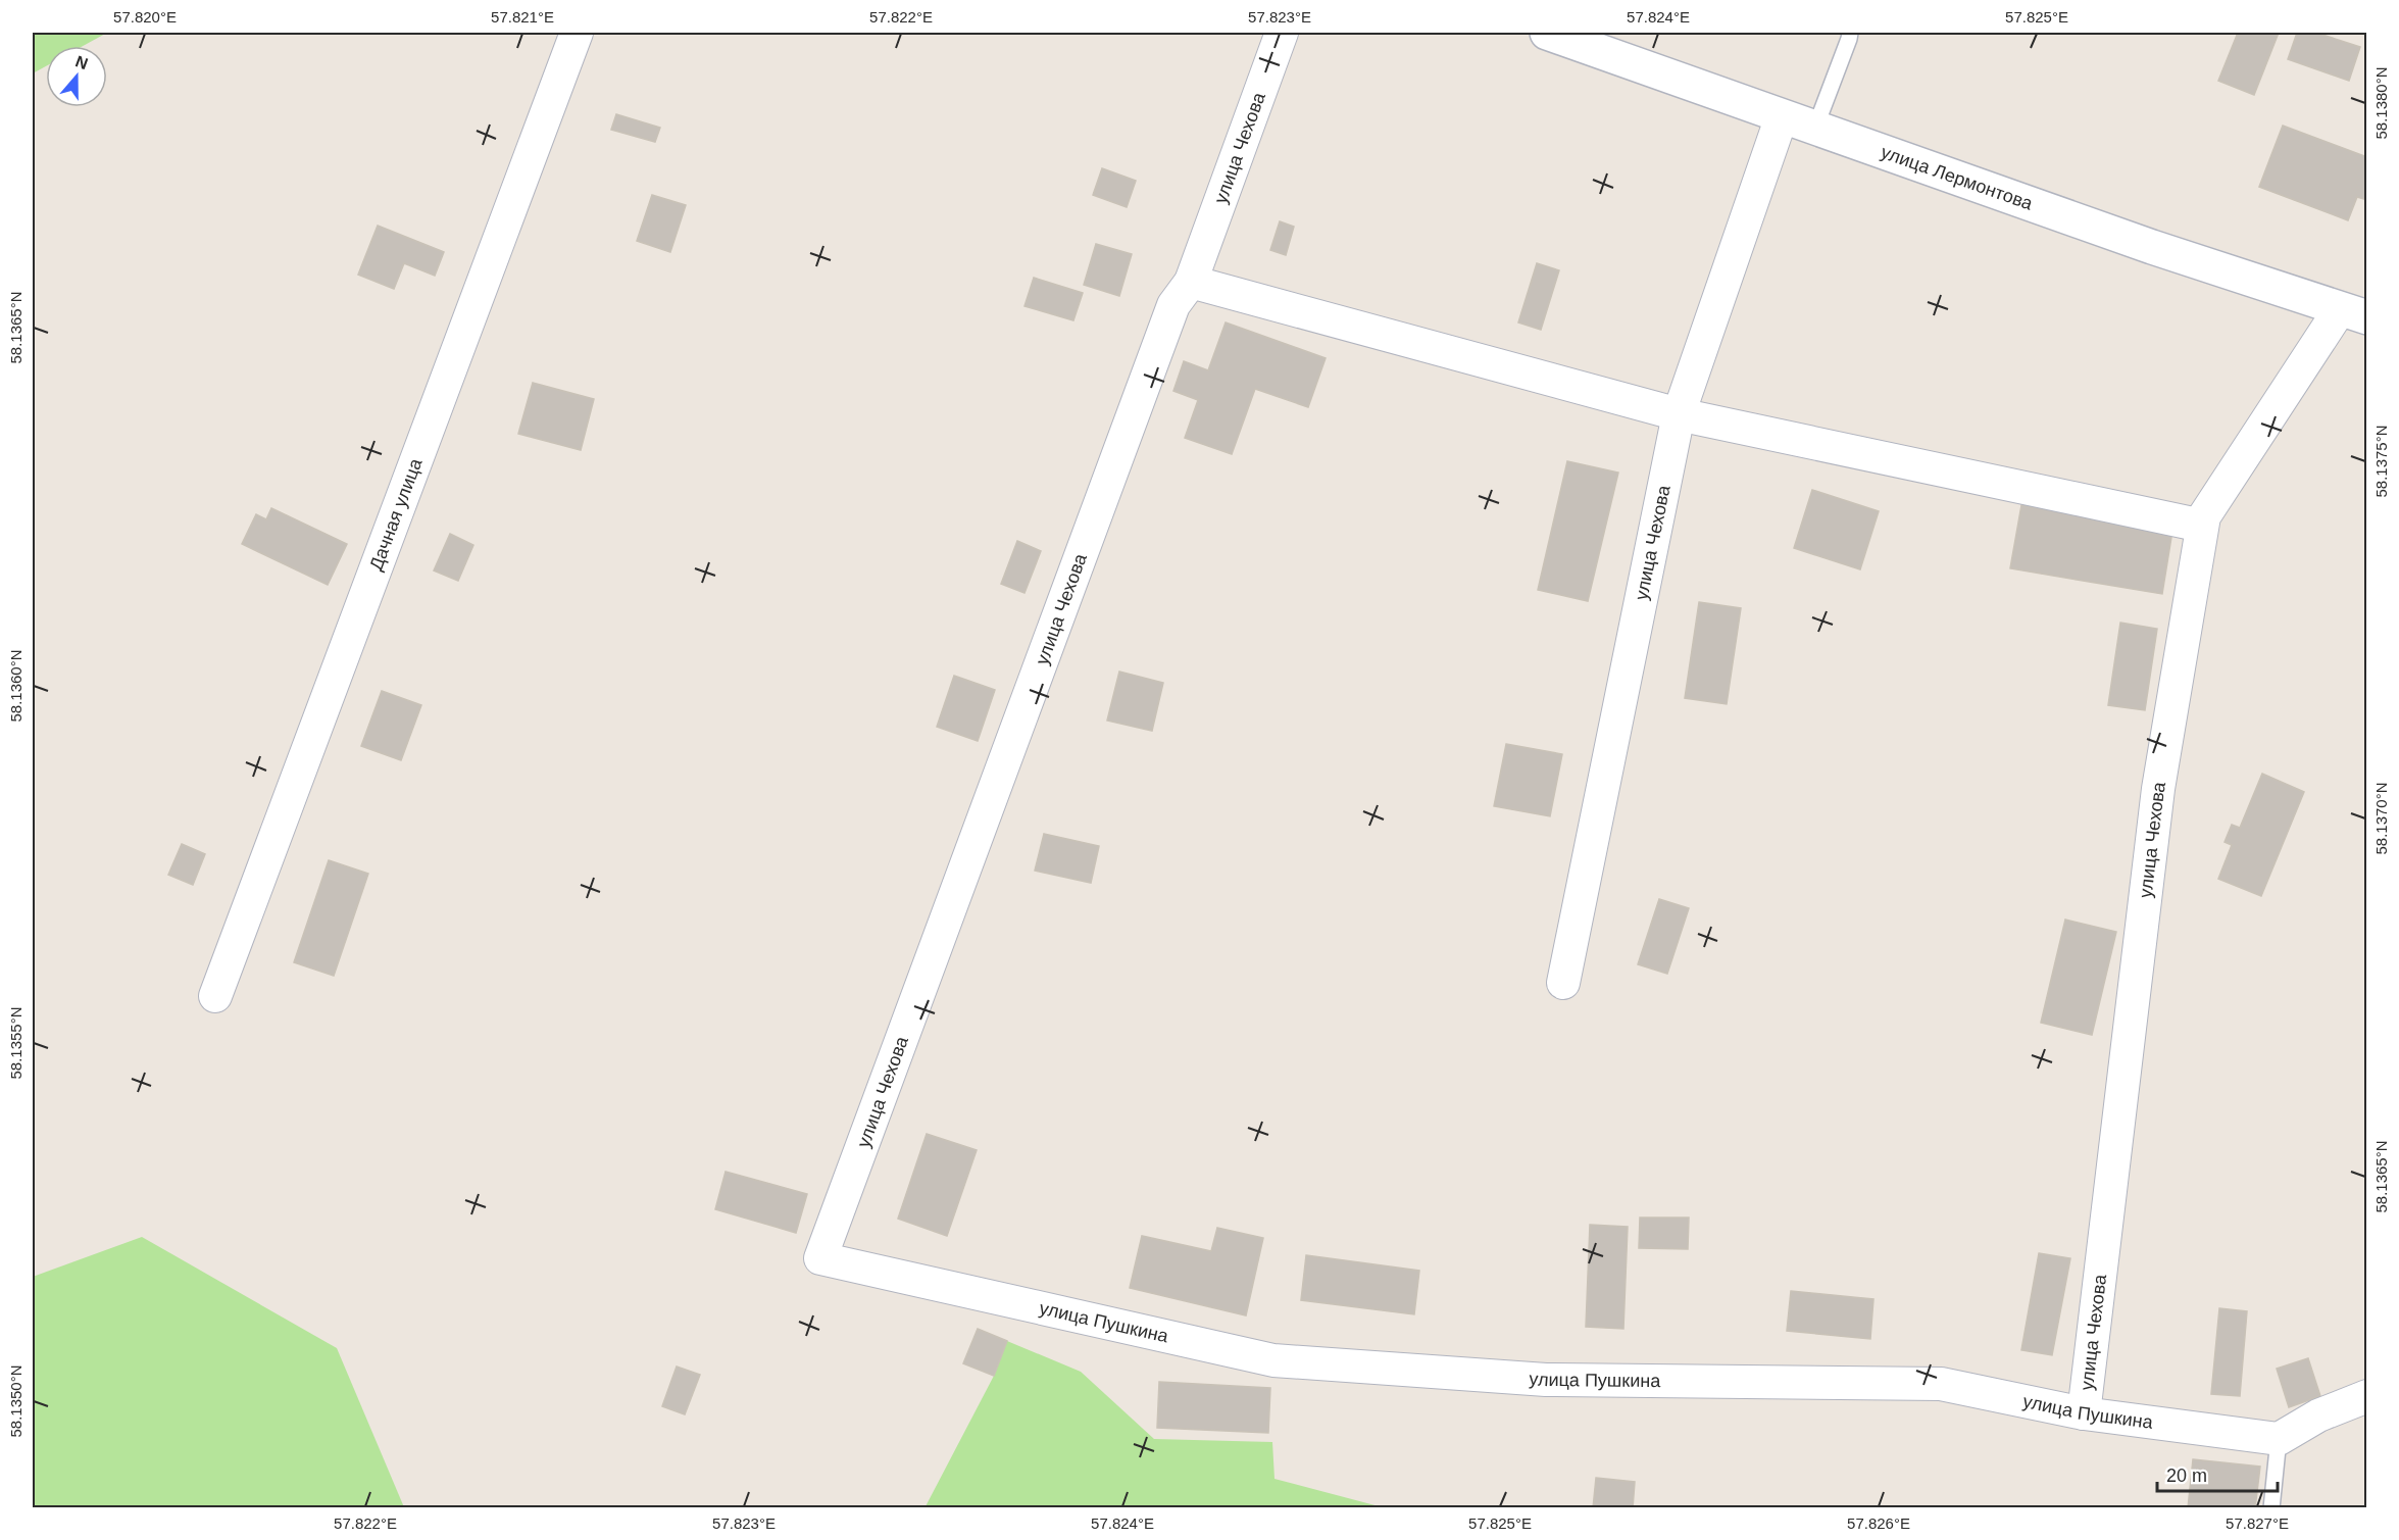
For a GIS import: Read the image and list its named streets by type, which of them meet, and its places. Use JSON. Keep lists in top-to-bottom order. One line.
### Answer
{"streets":{"street":["улица Чехова","улица Лермонтова","Дачная улица","улица Пушкина"]},"crossings":[["улица Чехова","улица Лермонтова"],["улица Чехова","улица Пушкина"]],"scale_bar":"20 m","north":"top","coordinates":["57.820°E","57.821°E","57.822°E","57.823°E","57.824°E","57.825°E","58.1380°N","58.1365°N","58.1375°N","58.1360°N","58.1370°N","58.1355°N","58.1350°N","57.826°E","57.827°E"]}
